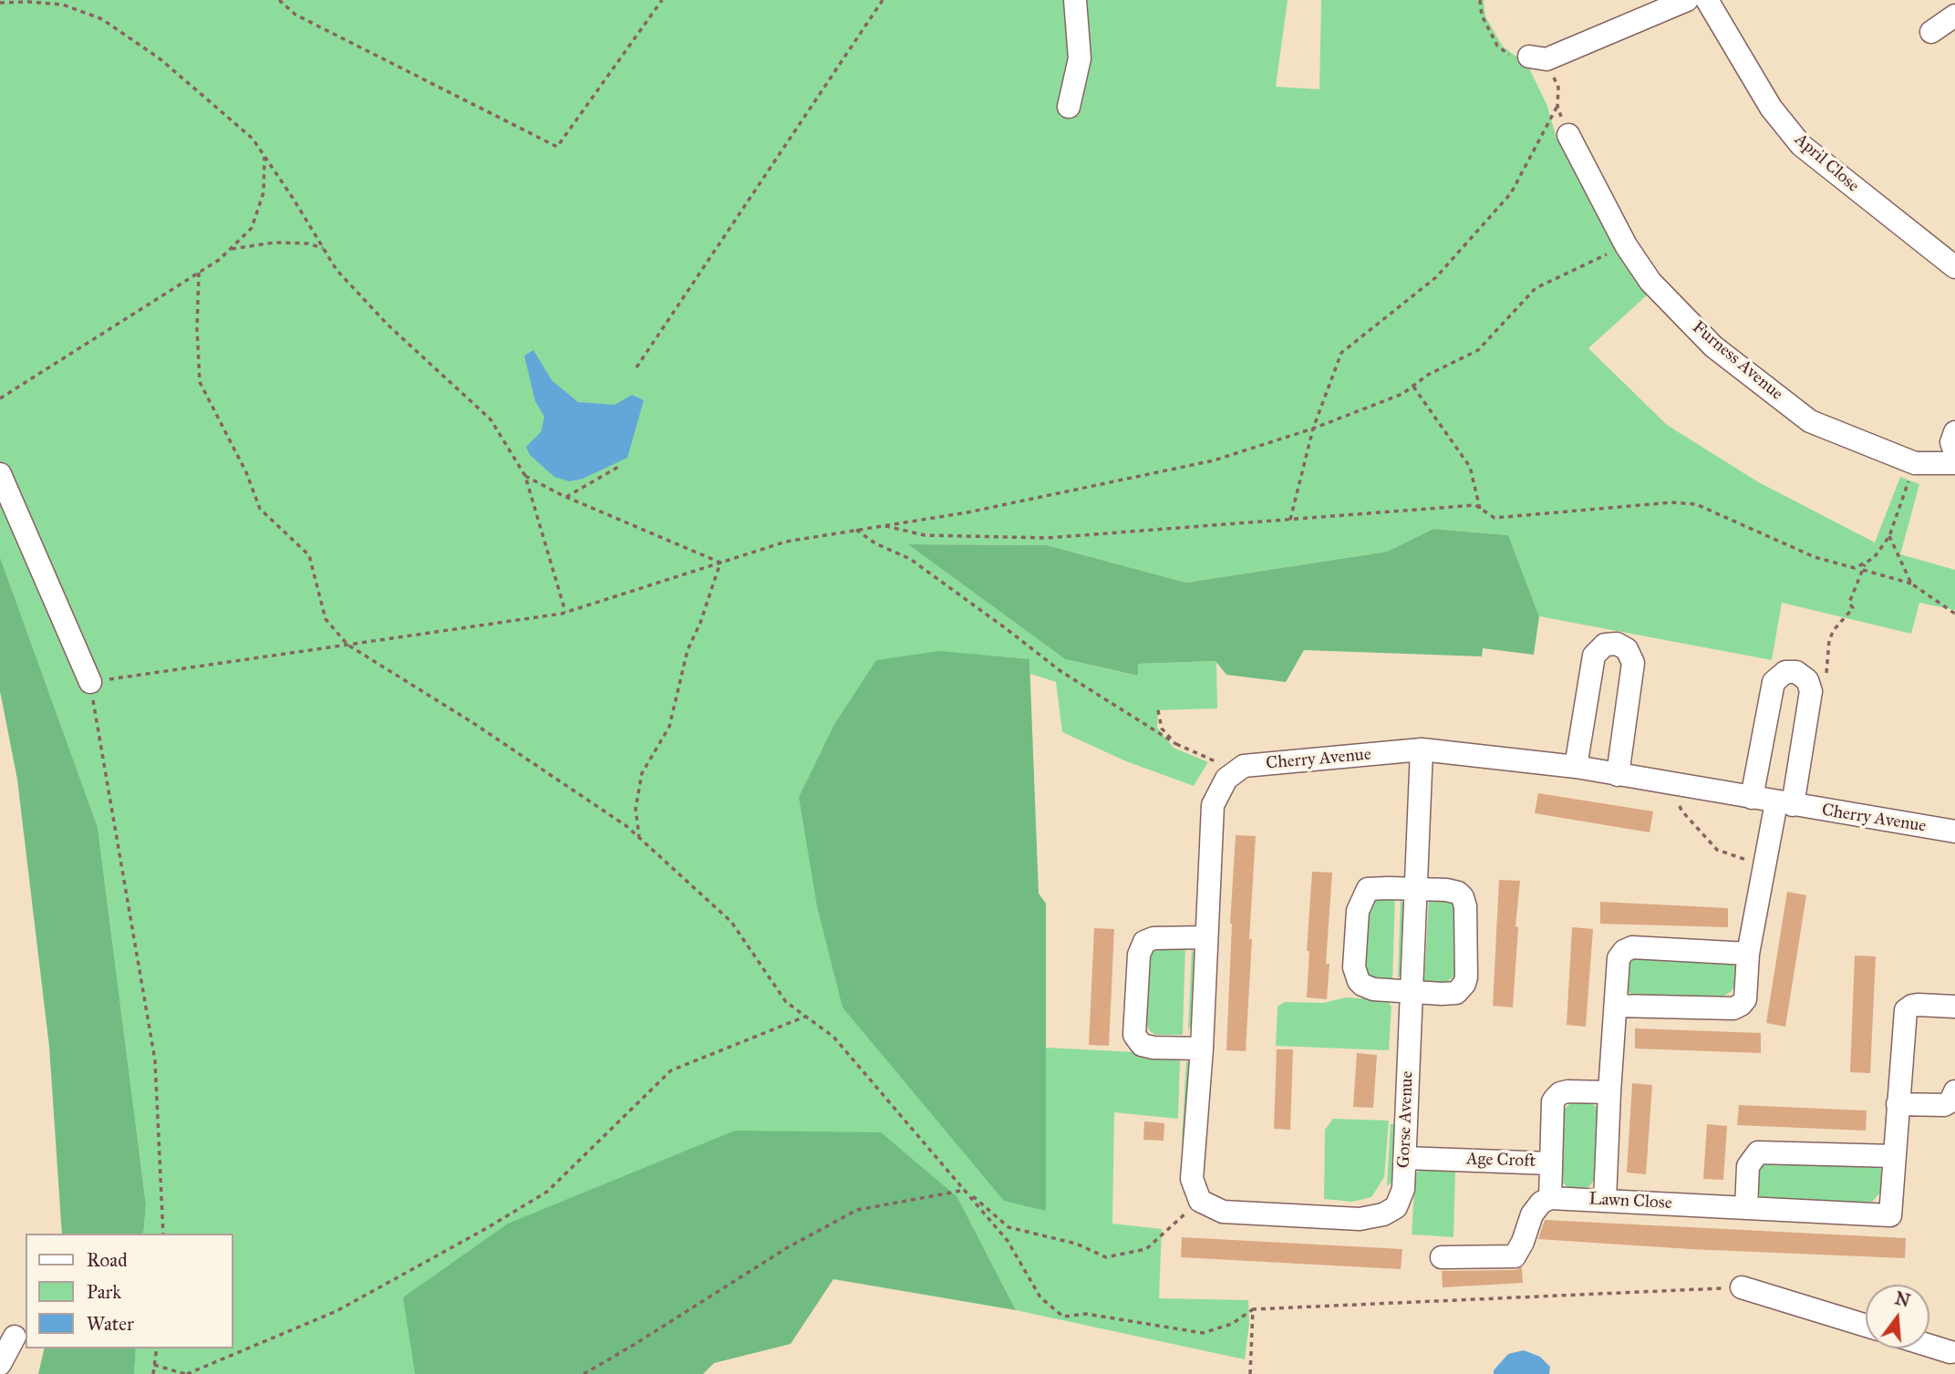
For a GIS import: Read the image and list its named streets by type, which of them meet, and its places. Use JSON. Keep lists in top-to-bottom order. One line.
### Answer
{"streets":{"street":["April Close","Furness Avenue","Cherry Avenue","Gorse Avenue","Age Croft","Lawn Close"]},"crossings":[["Cherry Avenue","Gorse Avenue"],["Gorse Avenue","Age Croft"]],"legend":["Road","Park","Water"],"north":"top"}
